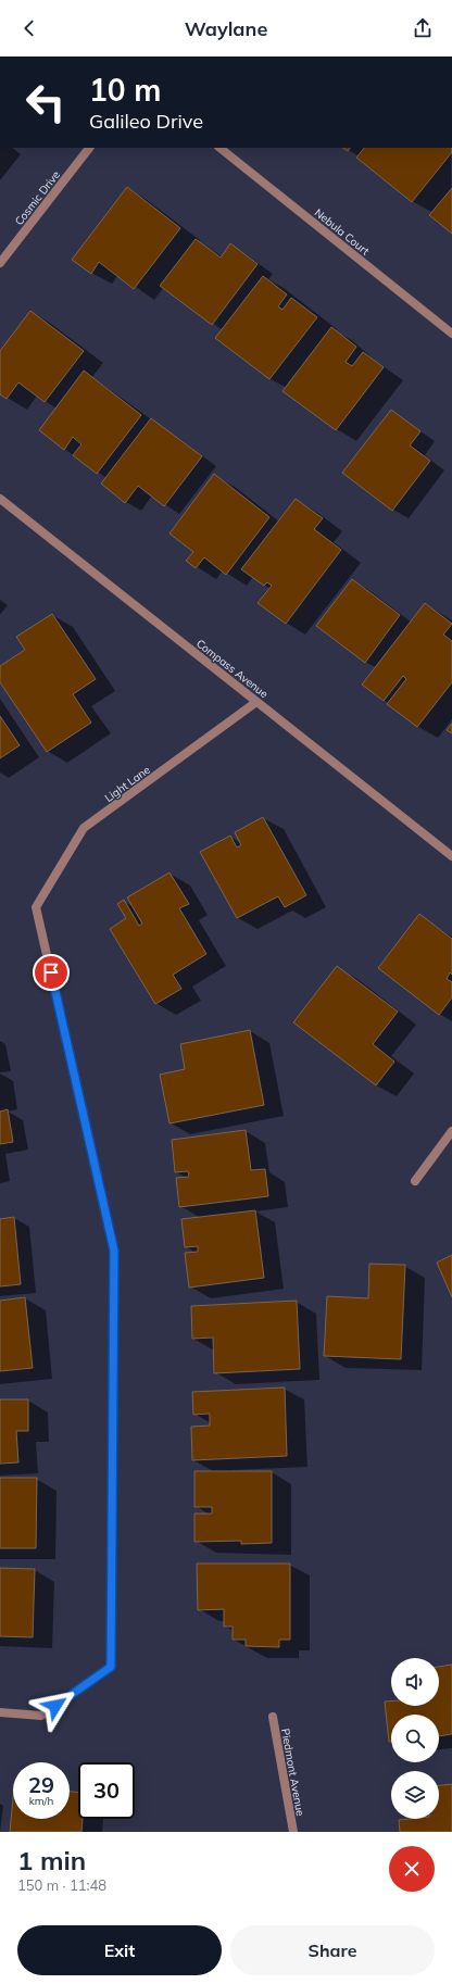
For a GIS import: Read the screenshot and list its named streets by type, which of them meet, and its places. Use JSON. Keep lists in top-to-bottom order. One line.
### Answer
{"streets":{"street":["Cosmic Drive","Nebula Court","Compass Avenue","Light Lane","Piedmont Avenue"]},"crossings":[["Compass Avenue","Light Lane"]],"page":{"header":"Waylane","turn":["10 m","Galileo Drive"],"speed":"29 km/h","limit":"30","heading":["1 min","150 m · 11:48"],"buttons":["Exit","Share"]}}
